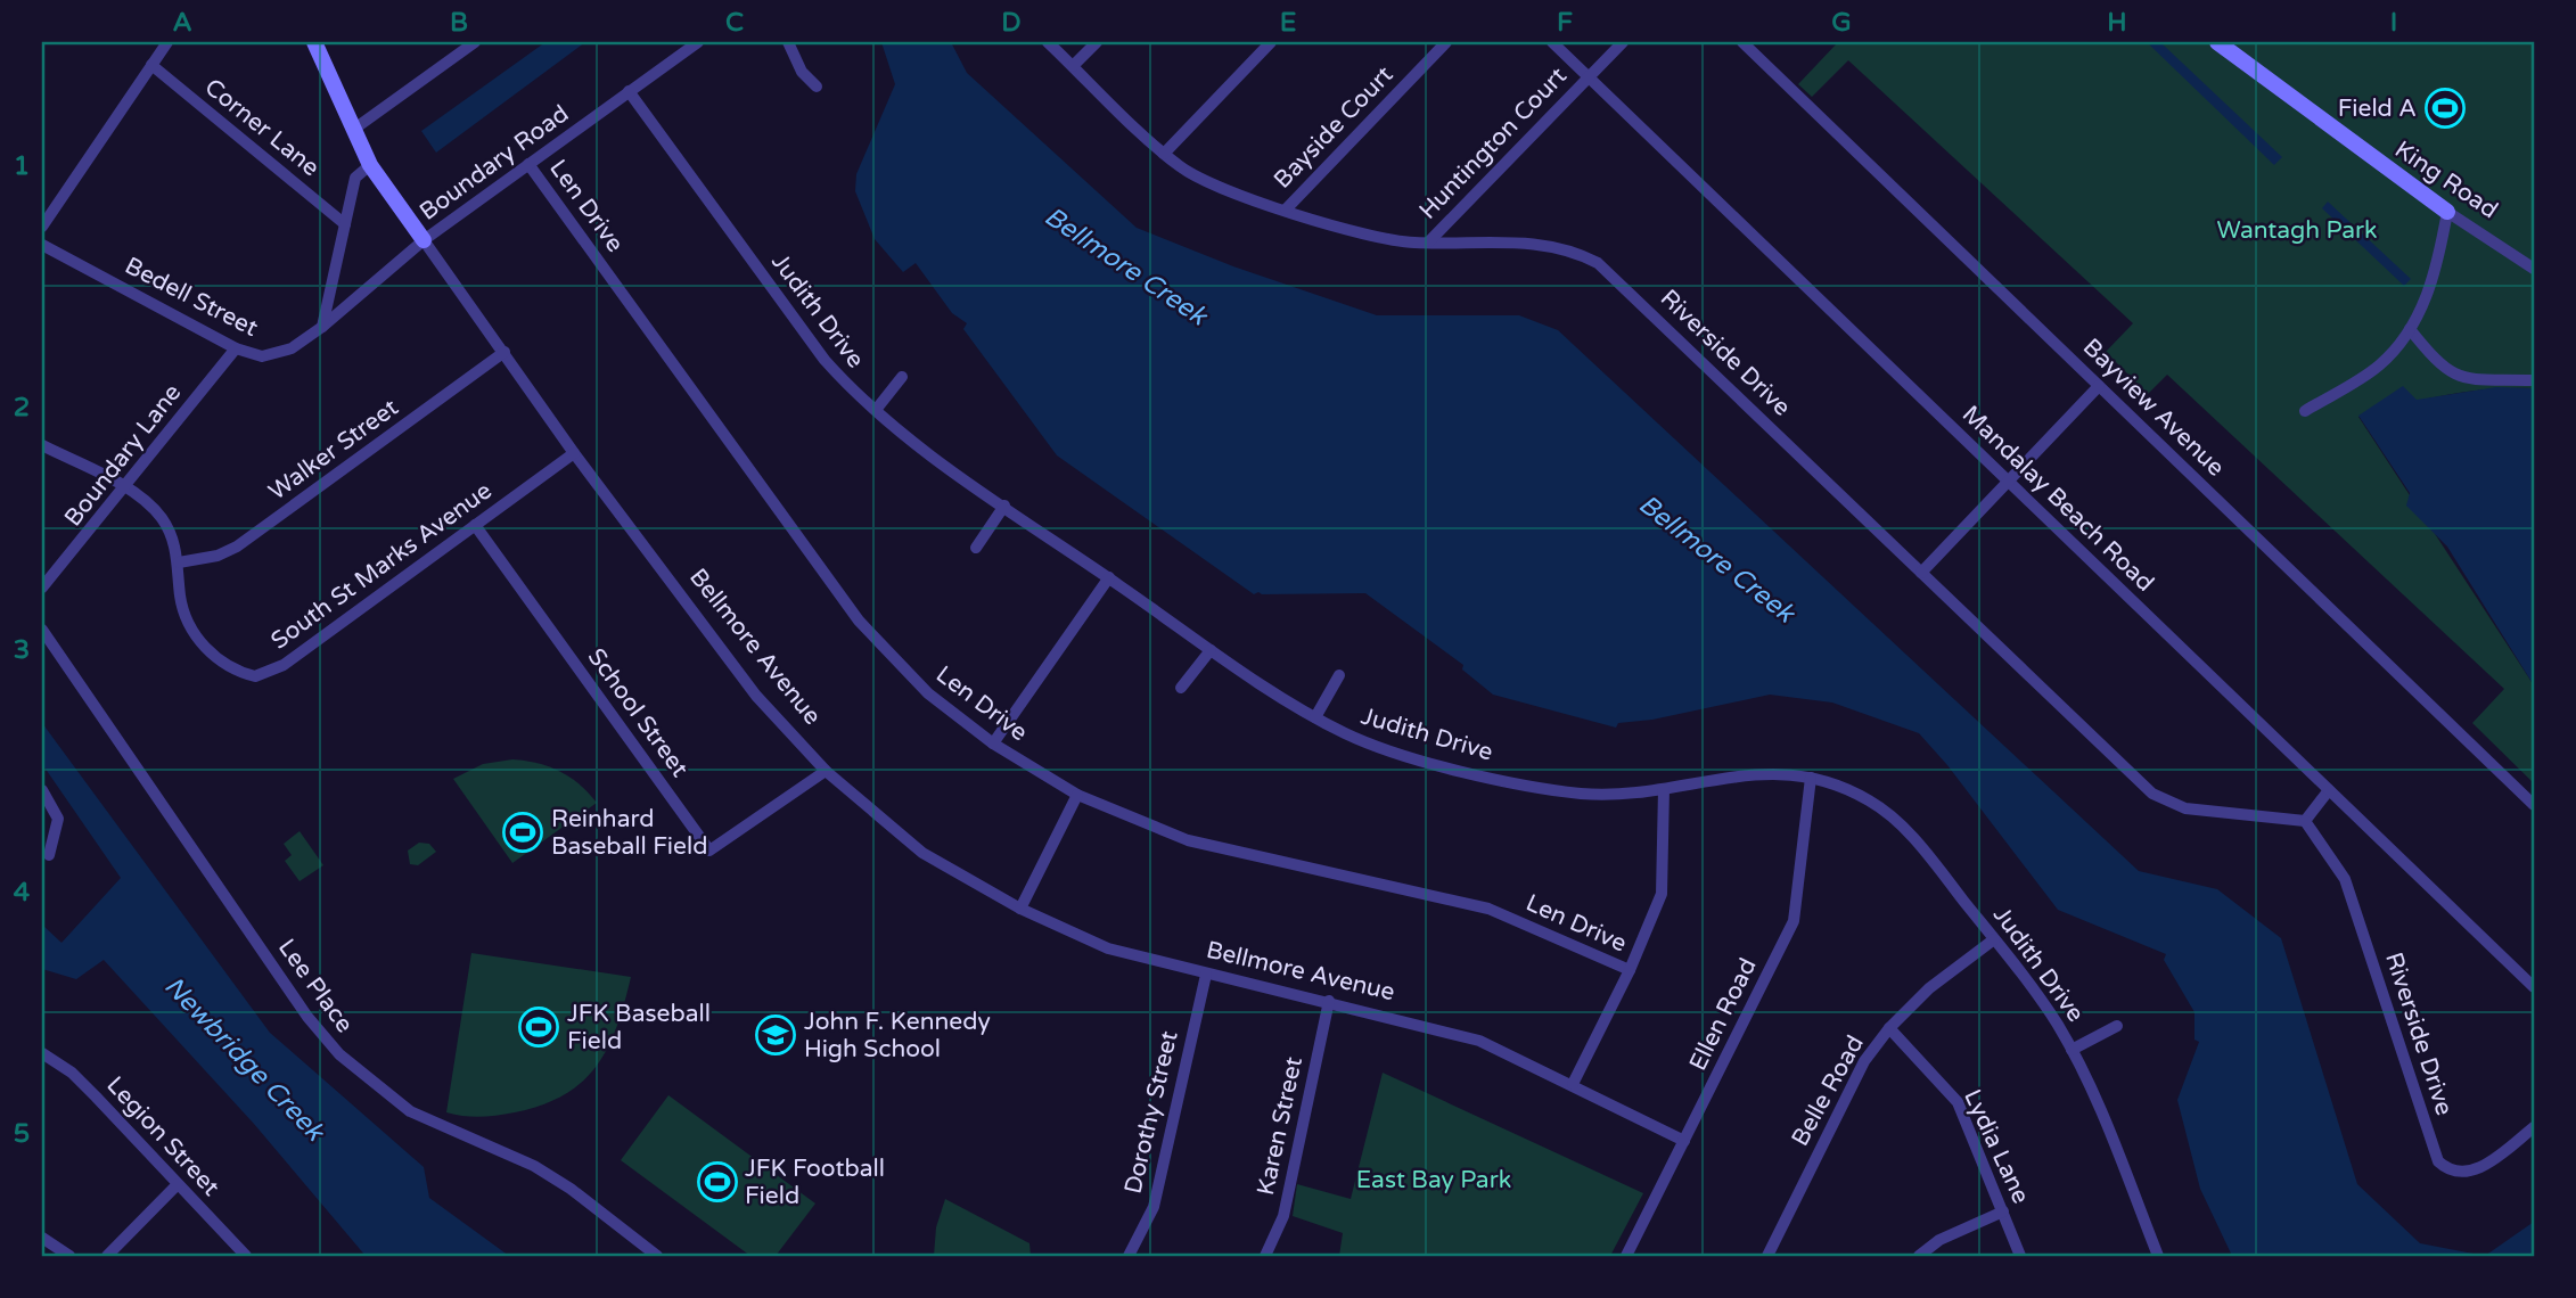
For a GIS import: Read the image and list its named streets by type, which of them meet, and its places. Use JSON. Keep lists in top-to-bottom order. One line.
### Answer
{"streets":{"street":["Corner Lane","Bayside Court","Huntington Court","Boundary Road","King Road","Len Drive","Bedell Street","Judith Drive","Riverside Drive","Bayview Avenue","Walker Street","Boundary Lane","Mandalay Beach Road","South St Marks Avenue","Bellmore Avenue","School Street","Lee Place","Ellen Road","Belle Road","Dorothy Street","Karen Street","Legion Street","Lydia Lane"]},"crossings":[["Bayside Court","Riverside Drive"],["Huntington Court","Riverside Drive"],["Huntington Court","Mandalay Beach Road"],["Boundary Road","Len Drive"],["Boundary Road","Bedell Street"],["Boundary Road","Judith Drive"],["Boundary Road","Bellmore Avenue"],["Bedell Street","Boundary Lane"],["Judith Drive","Ellen Road"],["Judith Drive","Belle Road"],["Walker Street","South St Marks Avenue"],["Walker Street","Bellmore Avenue"],["Boundary Lane","South St Marks Avenue"],["South St Marks Avenue","Bellmore Avenue"],["South St Marks Avenue","School Street"],["Bellmore Avenue","School Street"],["Bellmore Avenue","Ellen Road"],["Bellmore Avenue","Dorothy Street"],["Bellmore Avenue","Karen Street"],["Belle Road","Lydia Lane"]],"water":["Bellmore Creek","Newbridge Creek"],"parks":["Wantagh Park","East Bay Park"],"places":{"sports":["Field A","Reinhard Baseball Field","JFK Baseball Field","JFK Football Field"],"school or university":["John F. Kennedy High School"]},"grid":{"columns":["A","B","C","D","E","F","G","H","I"],"rows":["1","2","3","4","5"]}}
